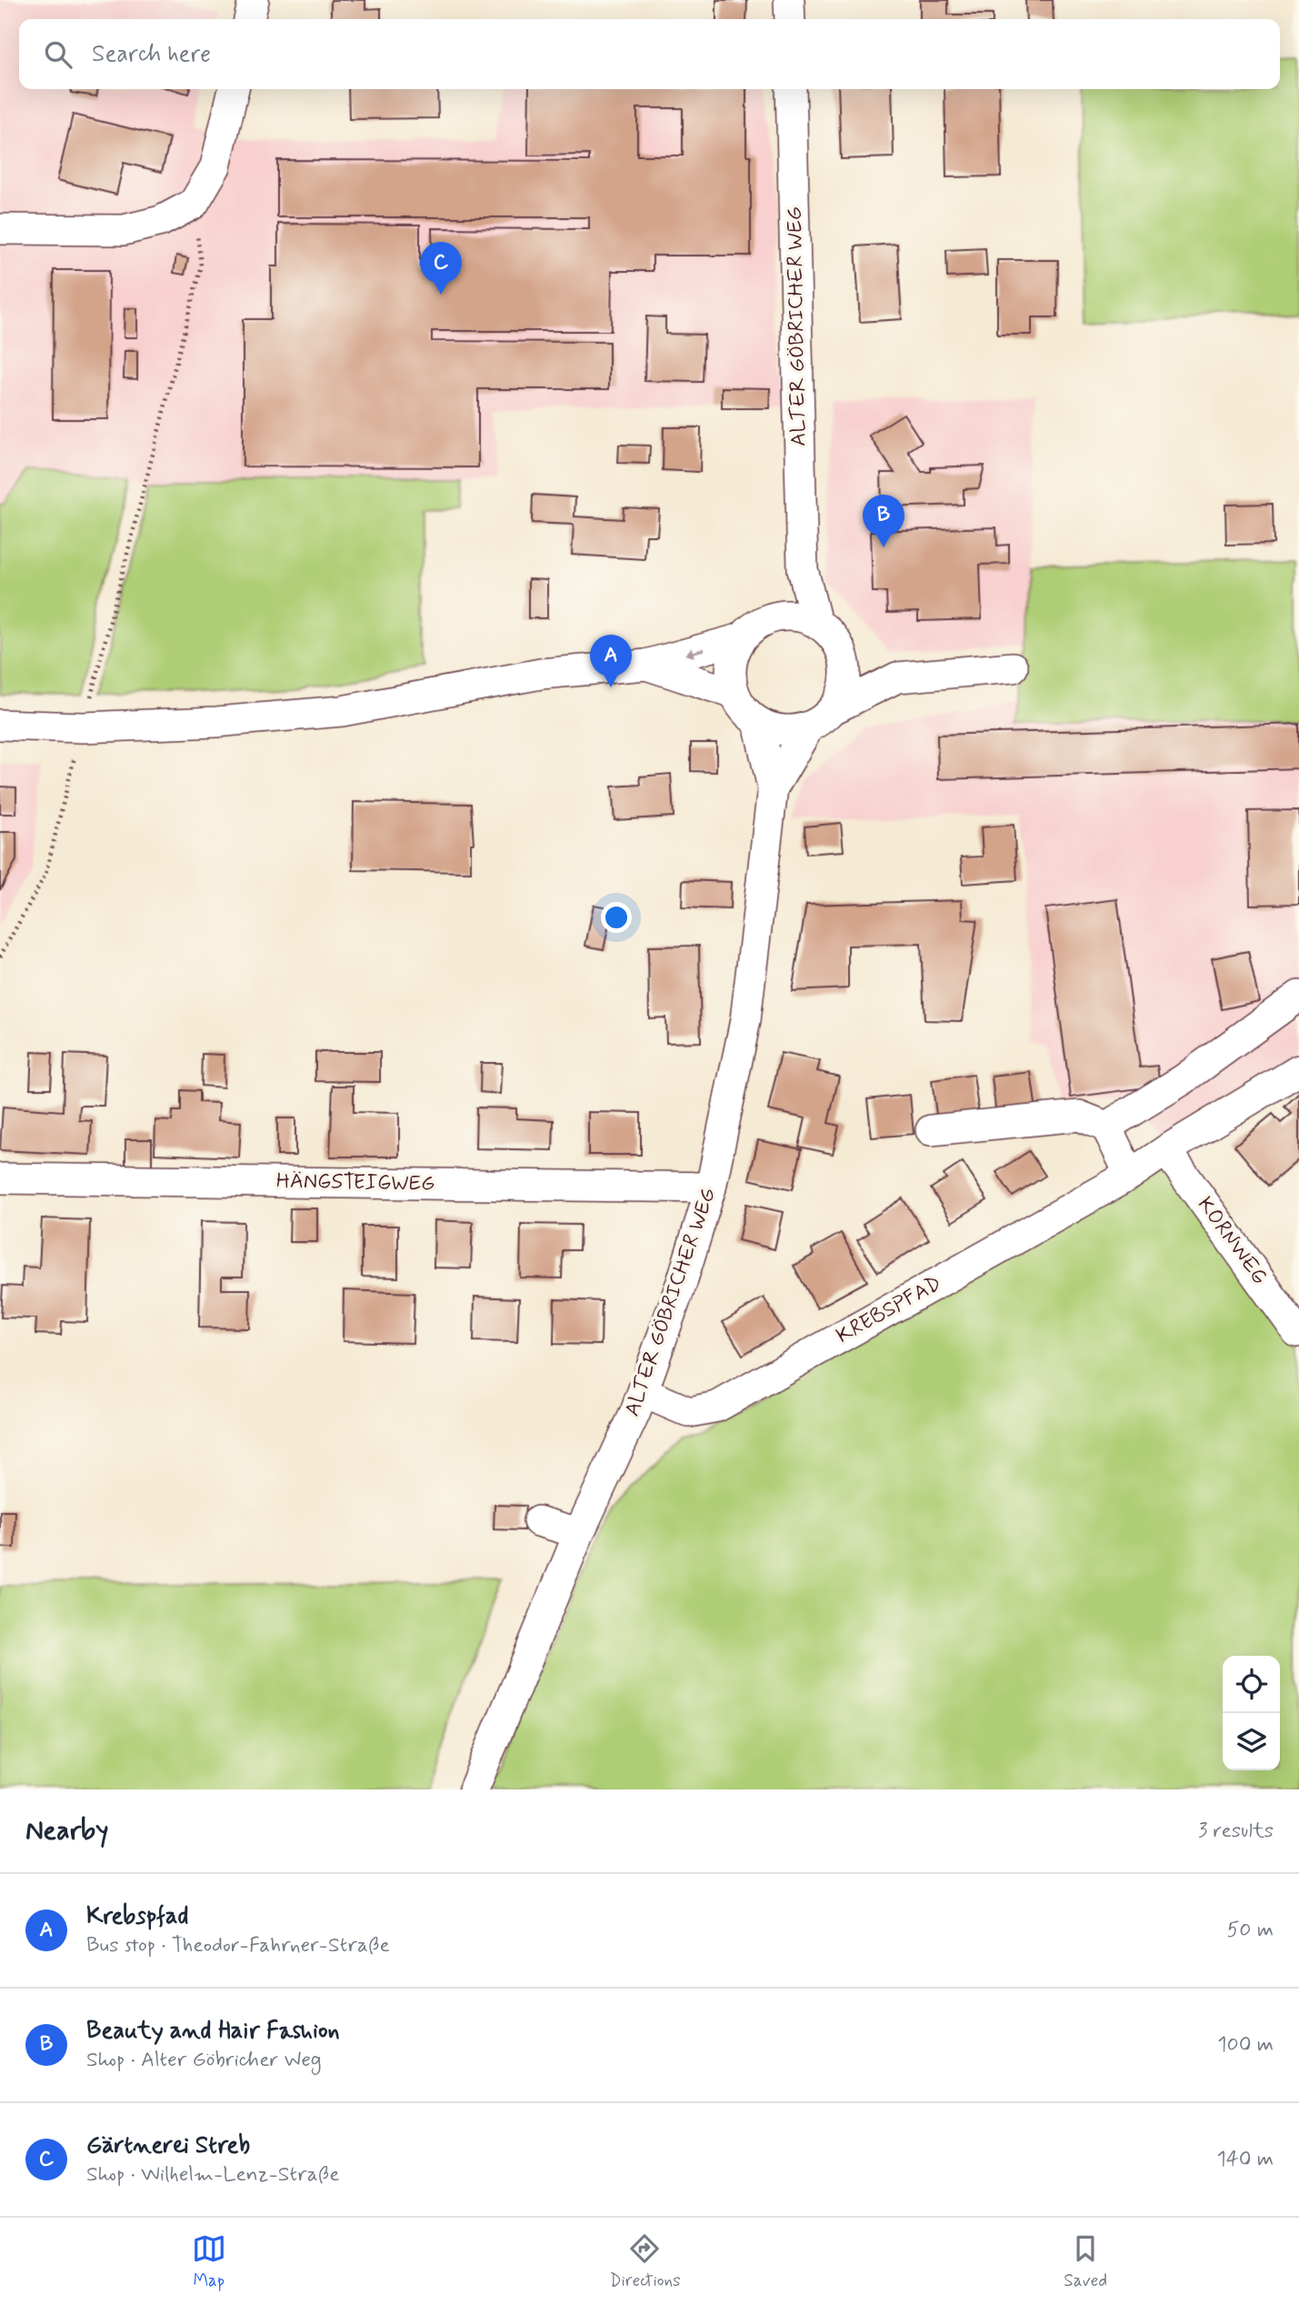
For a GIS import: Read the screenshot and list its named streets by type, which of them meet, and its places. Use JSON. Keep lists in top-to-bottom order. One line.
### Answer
{"streets":{"street":["ALTER GÖBRICHER WEG","HÄNGSTEIGWEG","KORNWEG","KREBSPFAD"]},"crossings":[["ALTER GÖBRICHER WEG","HÄNGSTEIGWEG"],["ALTER GÖBRICHER WEG","KREBSPFAD"],["KORNWEG","KREBSPFAD"]],"page":{"search":"Search here","pins":["C","B","A"],"heading":["Nearby","3 results"],"list":[{"mark":"A","name":"Krebspfad","note":"Bus stop · Theodor-Fahrner-Straße","value":"50 m"},{"mark":"B","name":"Beauty and Hair Fashion","note":"Shop · Alter Göbricher Weg","value":"100 m"},{"mark":"C","name":"Gärtnerei Streb","note":"Shop · Wilhelm-Lenz-Straße","value":"140 m"}],"nav":["Map","Directions","Saved"]}}
